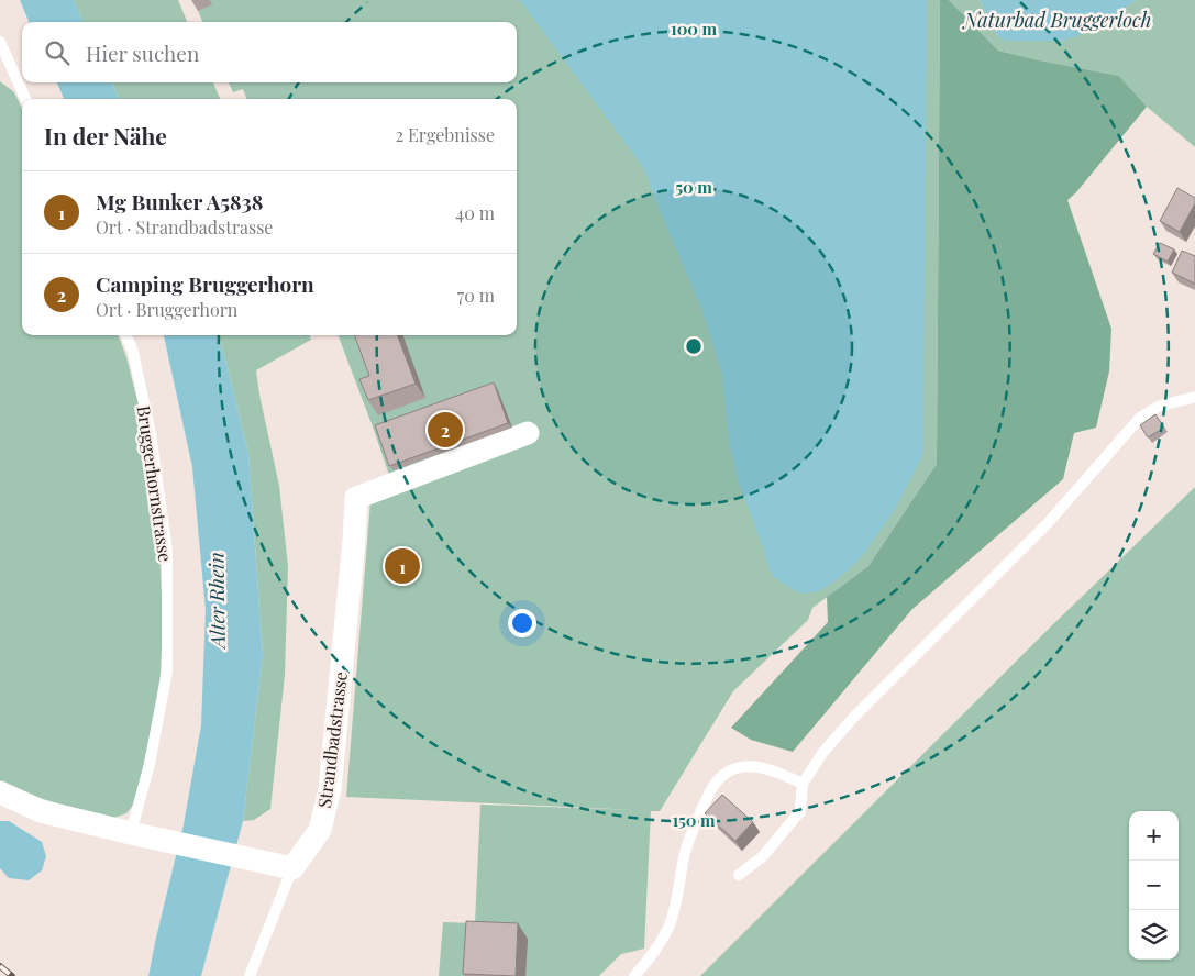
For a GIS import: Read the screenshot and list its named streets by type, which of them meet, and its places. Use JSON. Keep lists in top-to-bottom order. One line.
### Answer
{"streets":{"street":["Strandbadstrasse"],"lane":["Bruggerhornstrasse"]},"water":["Naturbad Bruggerloch","Alter Rhein"],"page":{"search":"Hier suchen","heading":["In der Nähe","2 Ergebnisse"],"list":[{"mark":"1","name":"Mg Bunker A5838","note":"Ort · Strandbadstrasse","value":"40 m"},{"mark":"2","name":"Camping Bruggerhorn","note":"Ort · Bruggerhorn","value":"70 m"}],"pins":["2","1"],"map_buttons":["+","−"]},"rings":["100 m","50 m","150 m"]}
